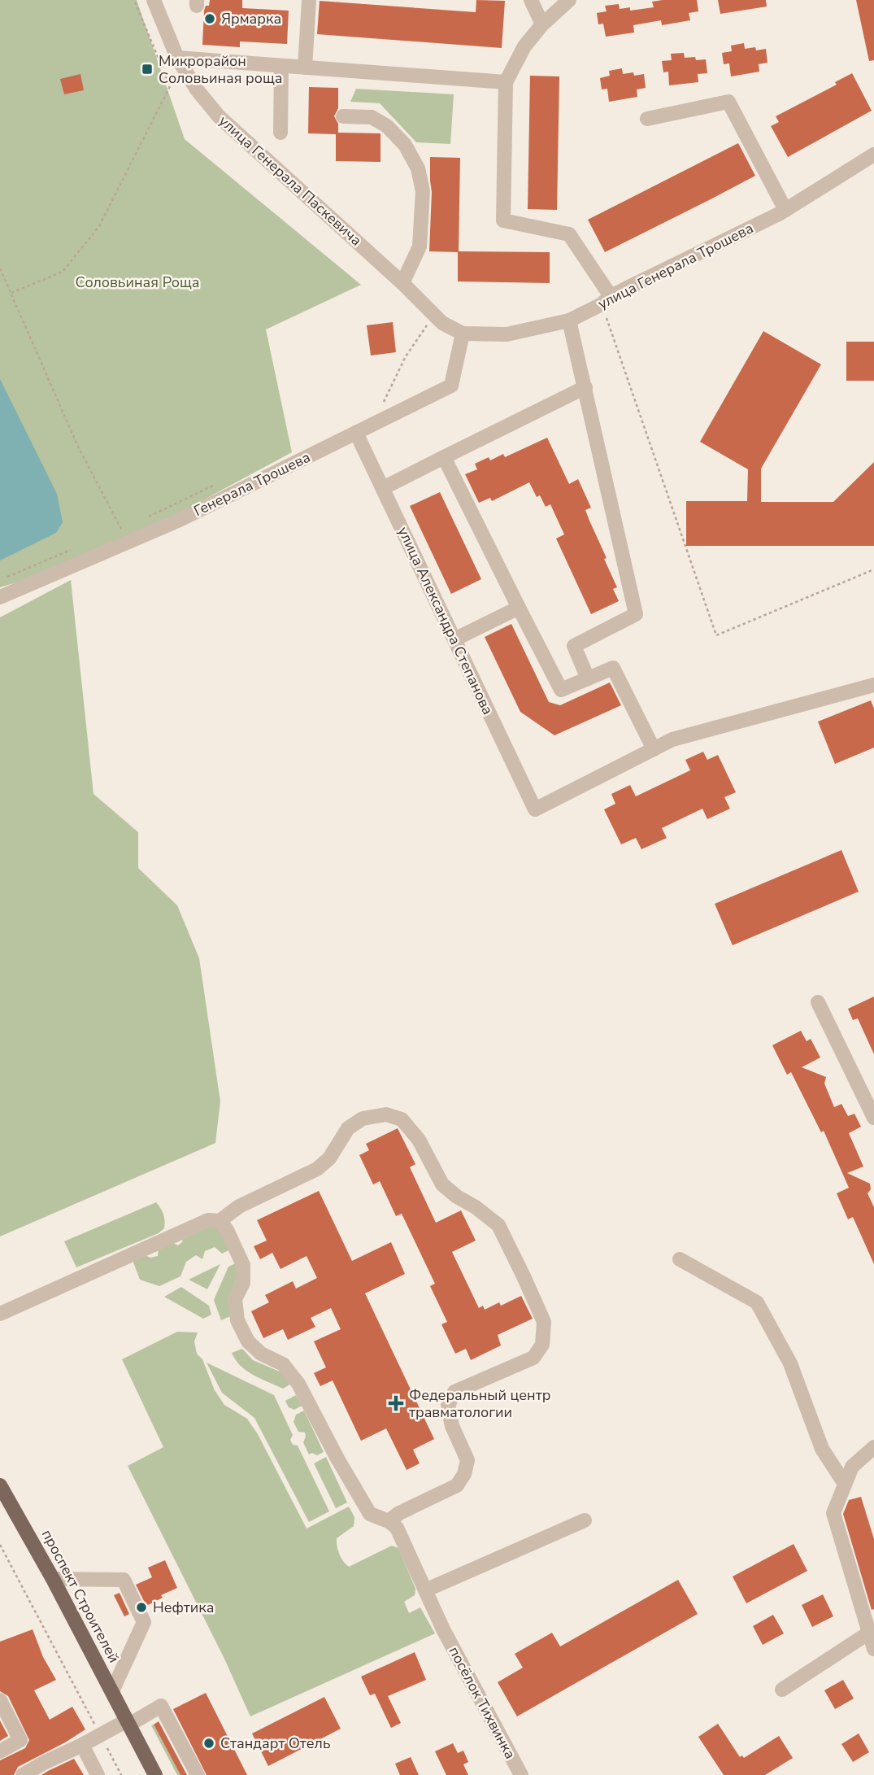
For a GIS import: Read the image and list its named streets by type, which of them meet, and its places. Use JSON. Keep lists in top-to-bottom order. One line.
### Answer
{"streets":{"main road":["проспект Строителей"],"street":["улица Генерала Паскевича","улица Генерала Трошева","Генерала Трошева","улица Александра Степанова","посёлок Тихвинка"]},"crossings":[["улица Генерала Паскевича","улица Генерала Трошева"],["улица Генерала Паскевича","Генерала Трошева"],["улица Генерала Трошева","Генерала Трошева"],["Генерала Трошева","улица Александра Степанова"]],"parks":["Соловьиная Роща"],"places":{"other":["Ярмарка","Нефтика","Стандарт Отель"],"transit":["Микрорайон Соловьиная роща"],"health":["Федеральный центр травматологии"]}}
